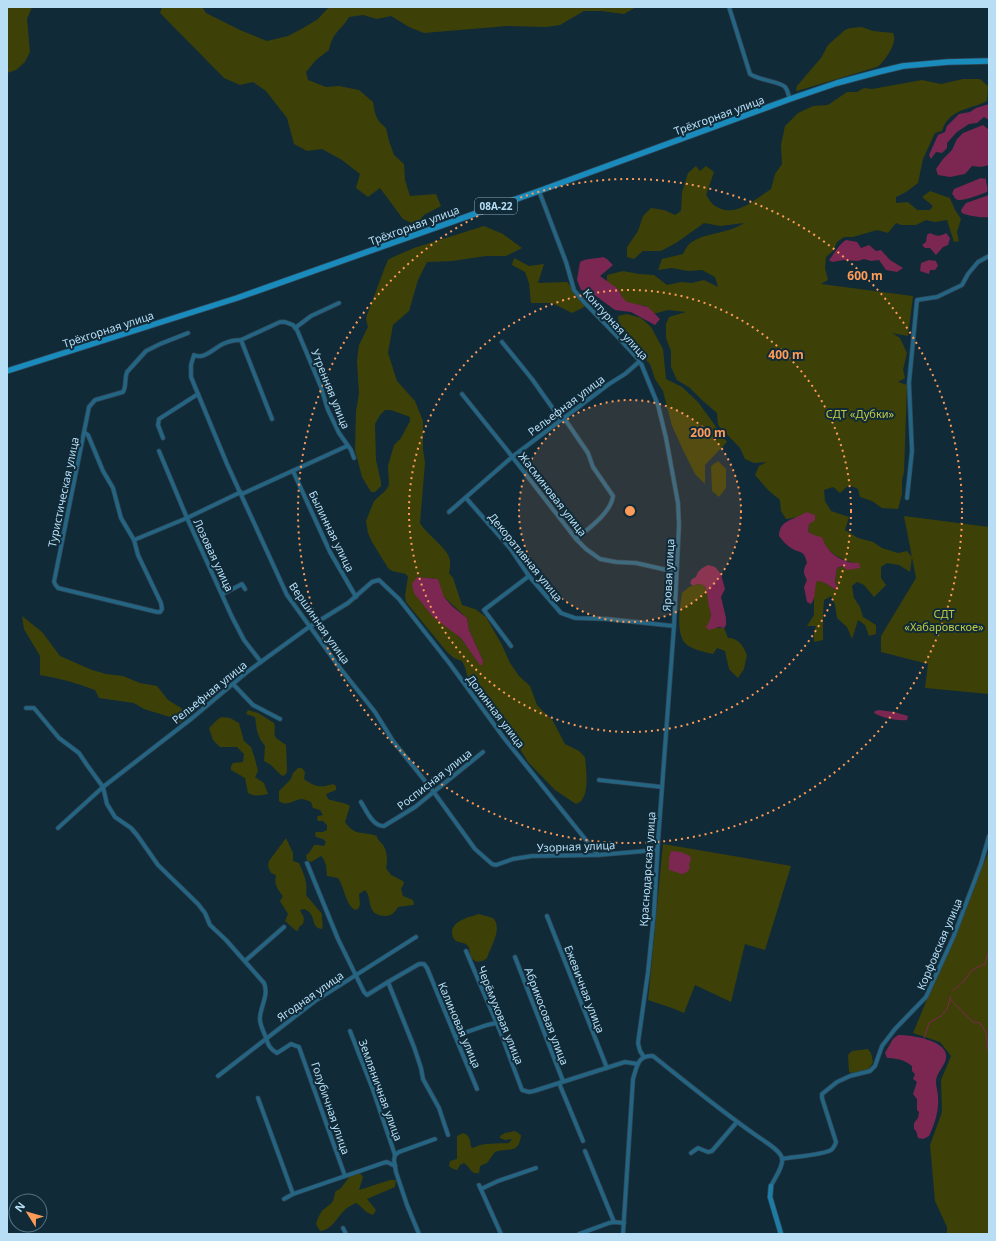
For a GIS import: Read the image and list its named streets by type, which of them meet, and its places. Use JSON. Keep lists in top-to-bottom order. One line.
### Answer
{"streets":{"highway":["Трёхгорная улица","08А-22"],"street":["Контурная улица","Утренняя улица","Рельефная улица","Туристическая улица","Жасминовая улица","Былинная улица","Лозовая улица","Декоративная улица","Яровая улица","Вершинная улица","Долинная улица","Росписная улица","Узорная улица","Краснодарская улица","Корфовская улица","Ежевичная улица","Ягодная улица","Черёмуховая улица","Абрикосовая улица","Калиновая улица","Земляничная улица","Голубичная улица"]},"crossings":[["Трёхгорная улица","Контурная улица"],["Контурная улица","Рельефная улица"],["Контурная улица","Яровая улица"],["Рельефная улица","Жасминовая улица"],["Рельефная улица","Былинная улица"],["Рельефная улица","Лозовая улица"],["Рельефная улица","Декоративная улица"],["Рельефная улица","Вершинная улица"],["Рельефная улица","Долинная улица"],["Жасминовая улица","Яровая улица"],["Декоративная улица","Яровая улица"],["Яровая улица","Краснодарская улица"],["Вершинная улица","Росписная улица"],["Вершинная улица","Узорная улица"],["Долинная улица","Узорная улица"],["Узорная улица","Краснодарская улица"],["Ягодная улица","Голубичная улица"],["Черёмуховая улица","Абрикосовая улица"]],"parks":["СДТ «Дубки»","СДТ «Хабаровское»"],"north":"top left","rings":["600 m","400 m","200 m"]}
